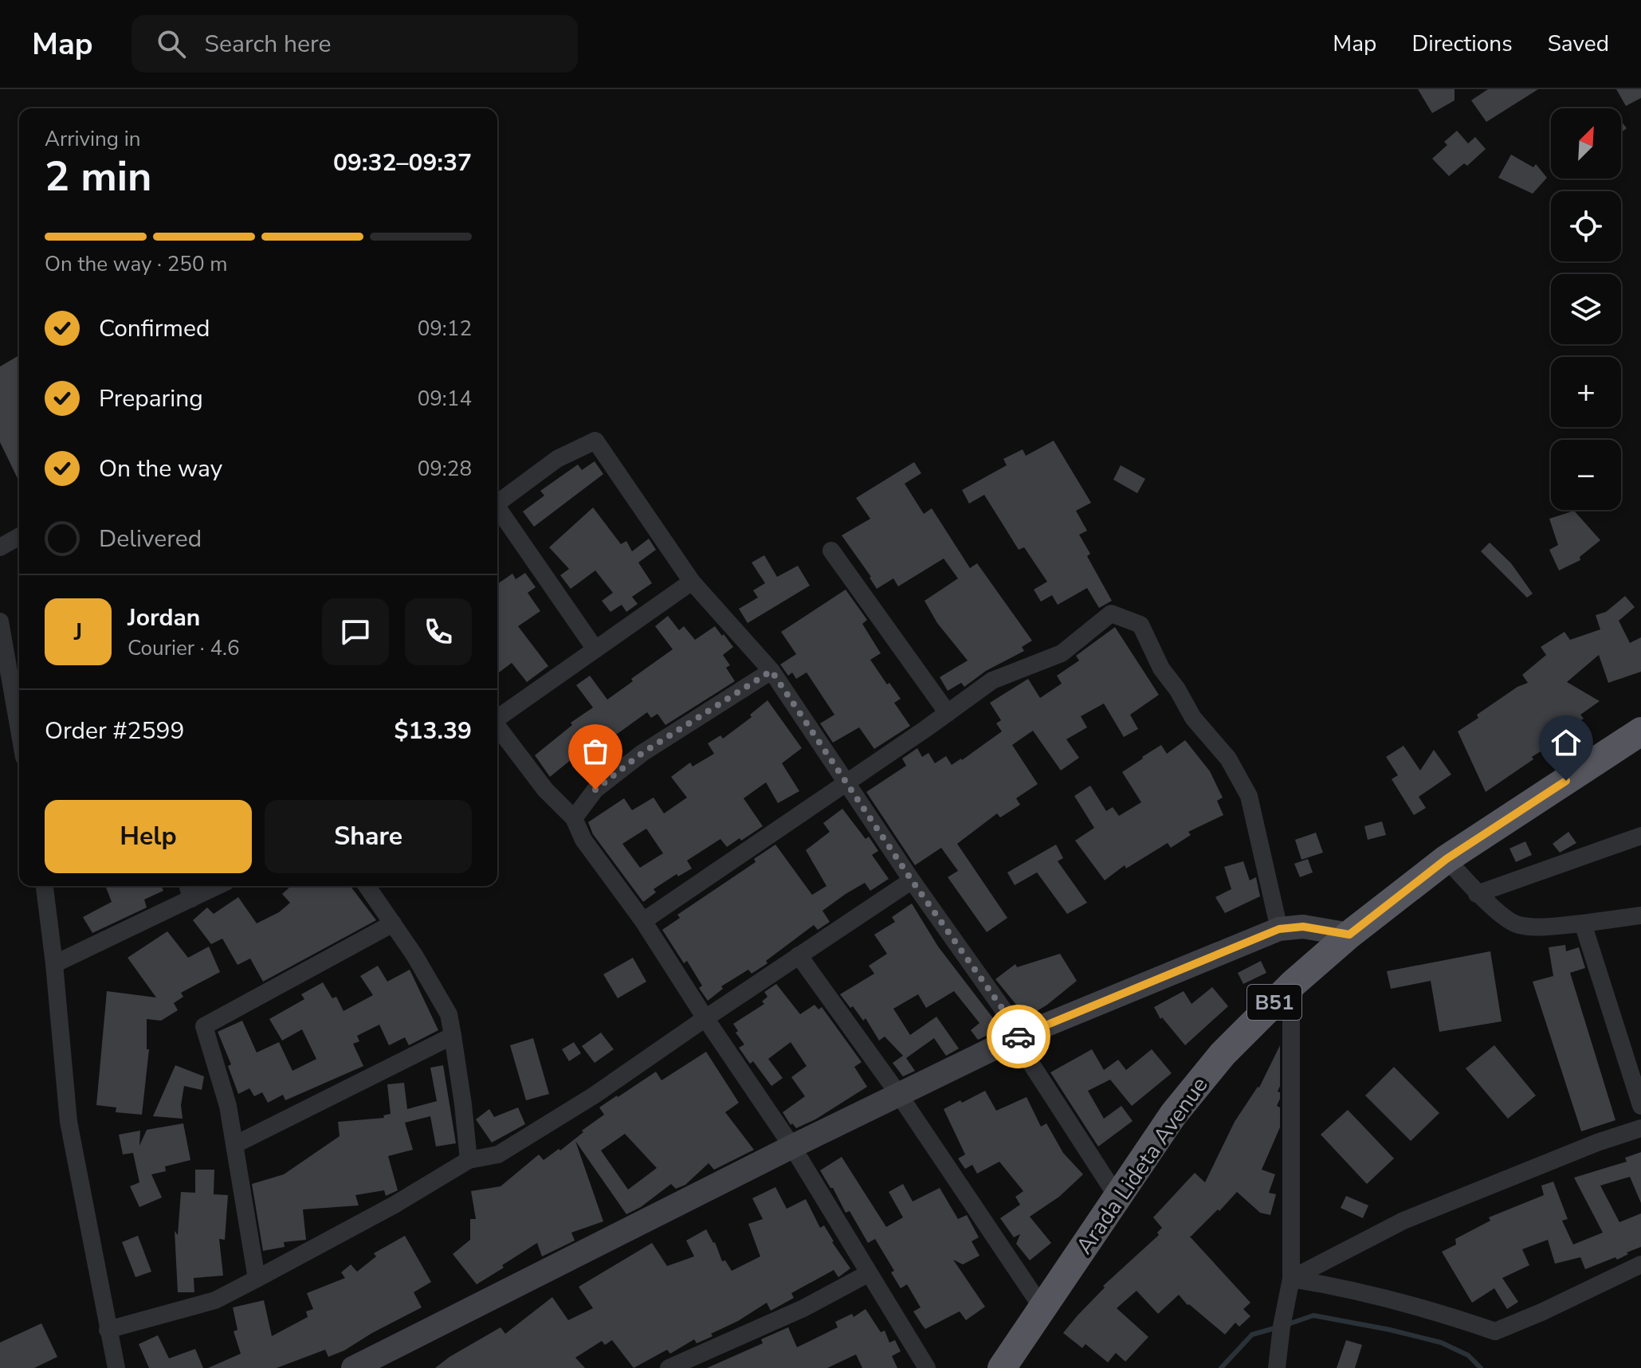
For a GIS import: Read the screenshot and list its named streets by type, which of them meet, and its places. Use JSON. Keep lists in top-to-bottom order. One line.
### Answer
{"streets":{"highway":["B51","Arada Lideta Avenue"]},"north":"top right","page":{"header":"Map","search":"Search here","nav":["Map","Directions","Saved"],"map_buttons":["+","−"],"heading":["2 min","Arriving in","09:32–09:37"],"panel":["Jordan","Courier · 4.6","Order #2599","$13.39"],"bar":"On the way · 250 m","list":[["Confirmed","09:12"],["Preparing","09:14"],["On the way","09:28"],"Delivered"],"round":"J","buttons":["Help","Share"]}}
